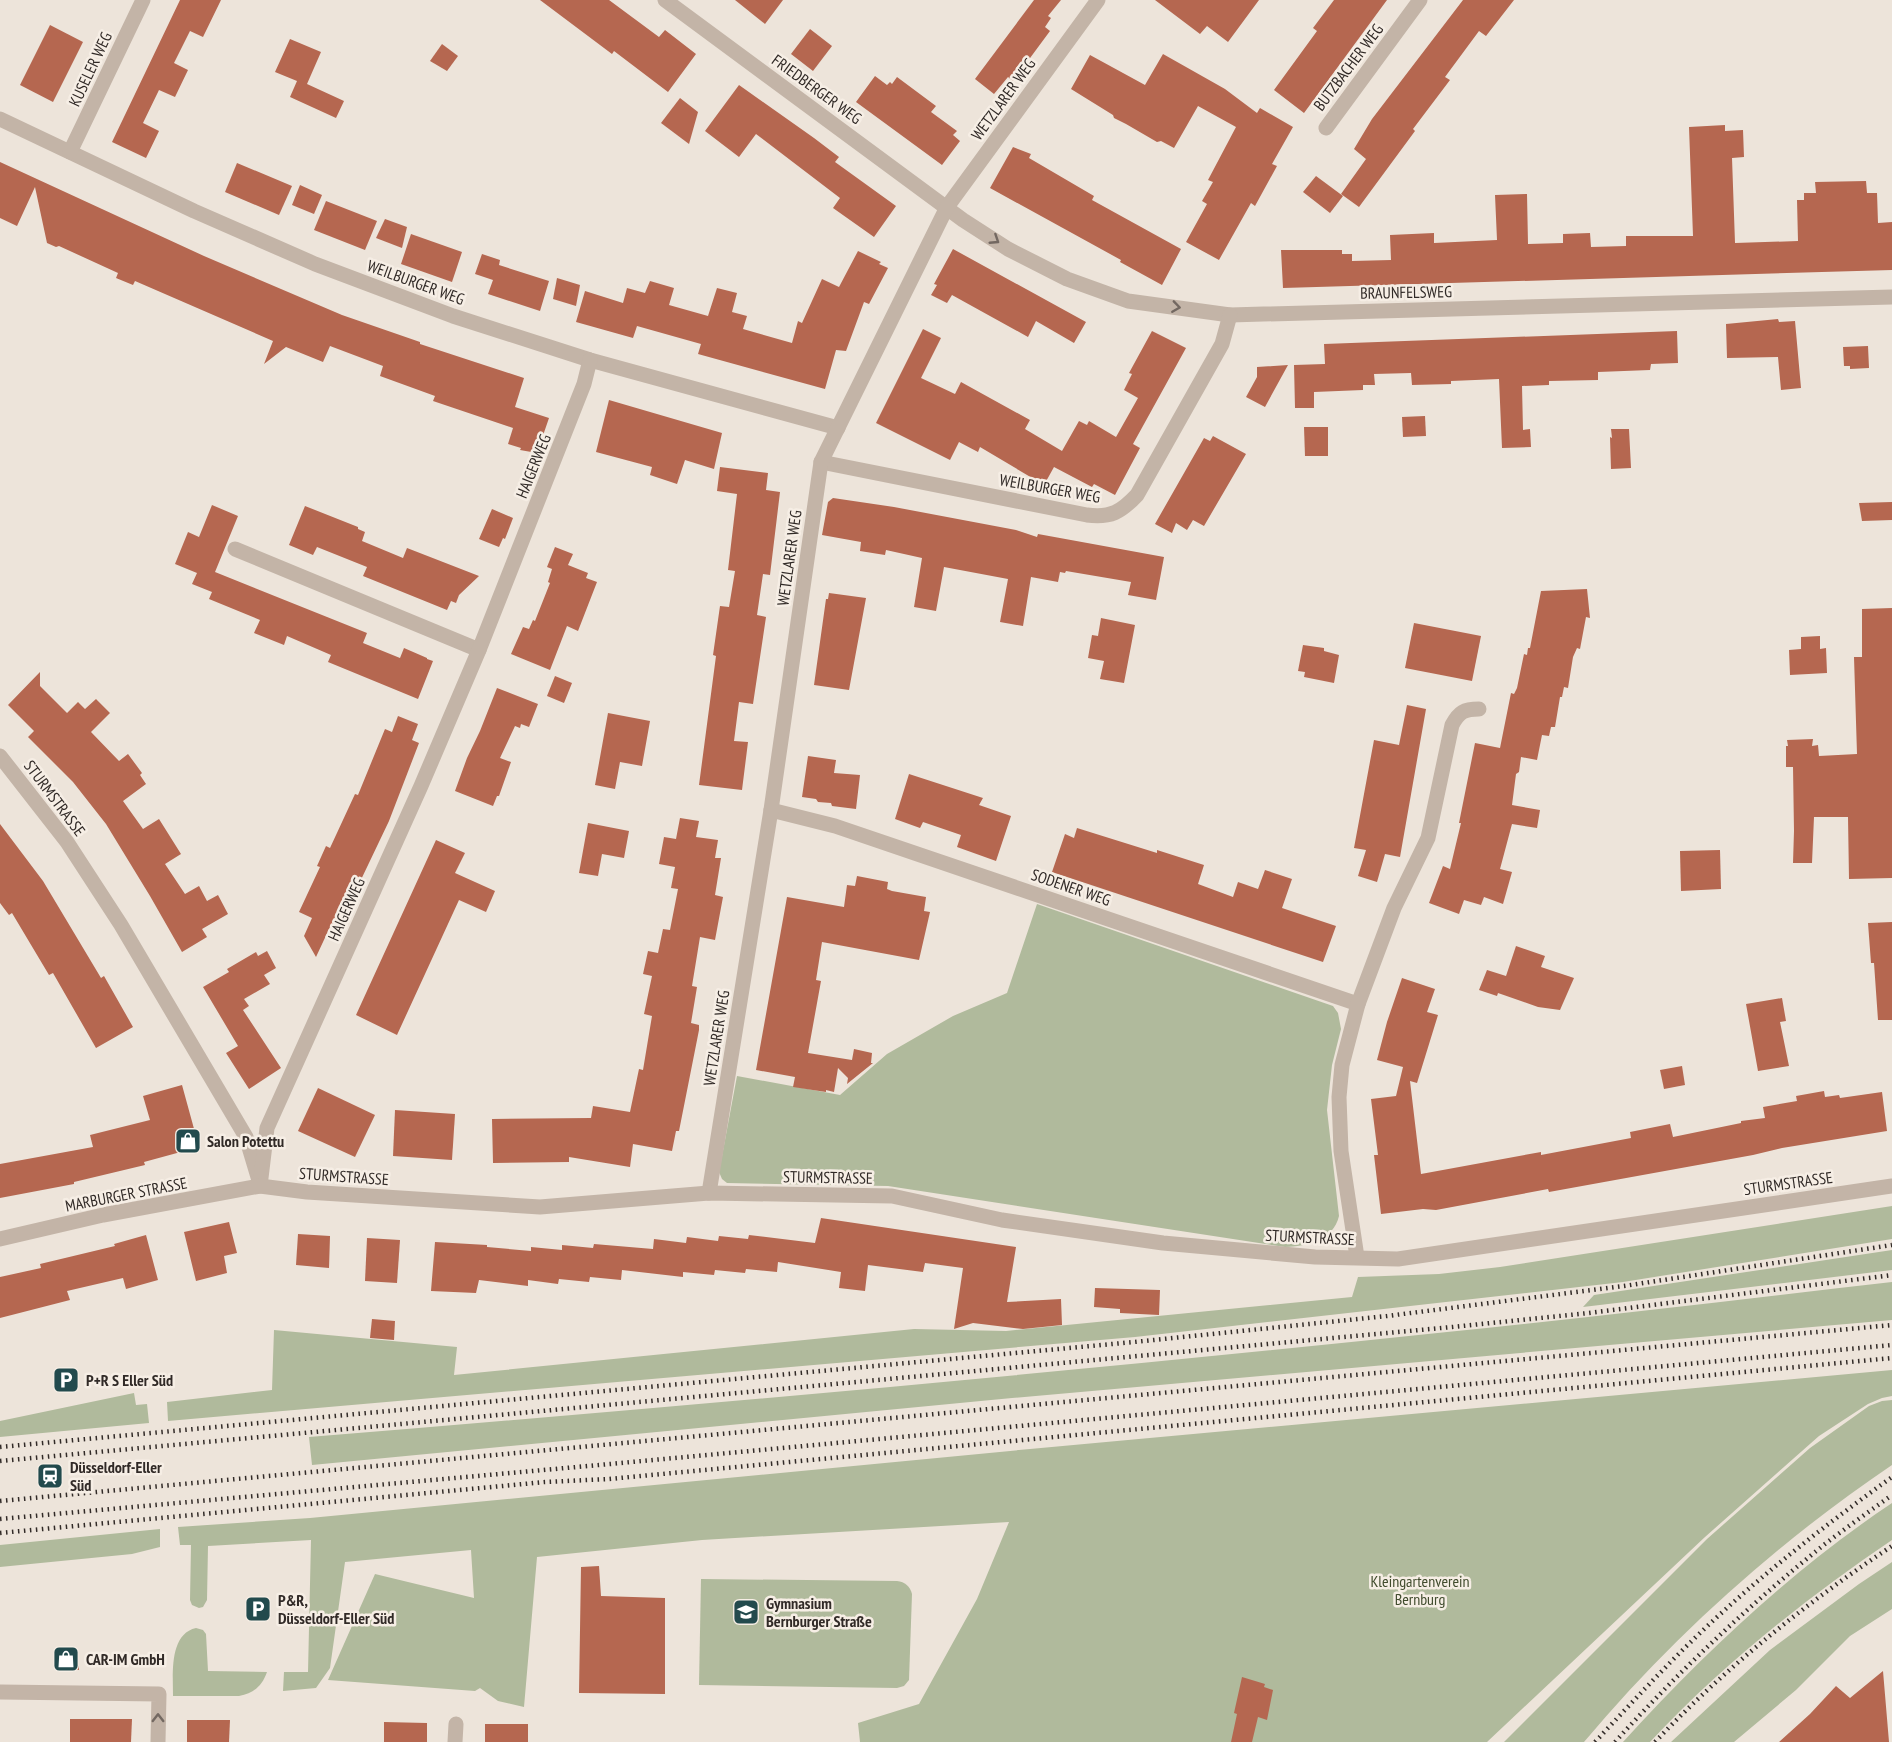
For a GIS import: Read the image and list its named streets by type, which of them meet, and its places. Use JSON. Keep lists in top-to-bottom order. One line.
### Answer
{"streets":{"street":["BUTZBACHER WEG","KUSELER WEG","FRIEDBERGER WEG","WETZLARER WEG","WEILBURGER WEG","BRAUNFELSWEG","HAIGERWEG","STURMSTRASSE","SODENER WEG","MARBURGER STRASSE"]},"crossings":[["KUSELER WEG","WEILBURGER WEG"],["FRIEDBERGER WEG","WETZLARER WEG"],["FRIEDBERGER WEG","BRAUNFELSWEG"],["WETZLARER WEG","WEILBURGER WEG"],["WETZLARER WEG","BRAUNFELSWEG"],["WETZLARER WEG","STURMSTRASSE"],["WETZLARER WEG","SODENER WEG"],["WEILBURGER WEG","BRAUNFELSWEG"],["WEILBURGER WEG","HAIGERWEG"],["HAIGERWEG","STURMSTRASSE"],["HAIGERWEG","MARBURGER STRASSE"],["STURMSTRASSE","MARBURGER STRASSE"]],"parks":["Kleingartenverein Bernburg"],"places":{"shop":["Salon Potettu","CAR-IM GmbH"],"parking":["P+R S Eller Süd","P&R, Düsseldorf-Eller Süd"],"station":["Düsseldorf-Eller Süd"],"school or university":["Gymnasium Bernburger Straße"]}}
